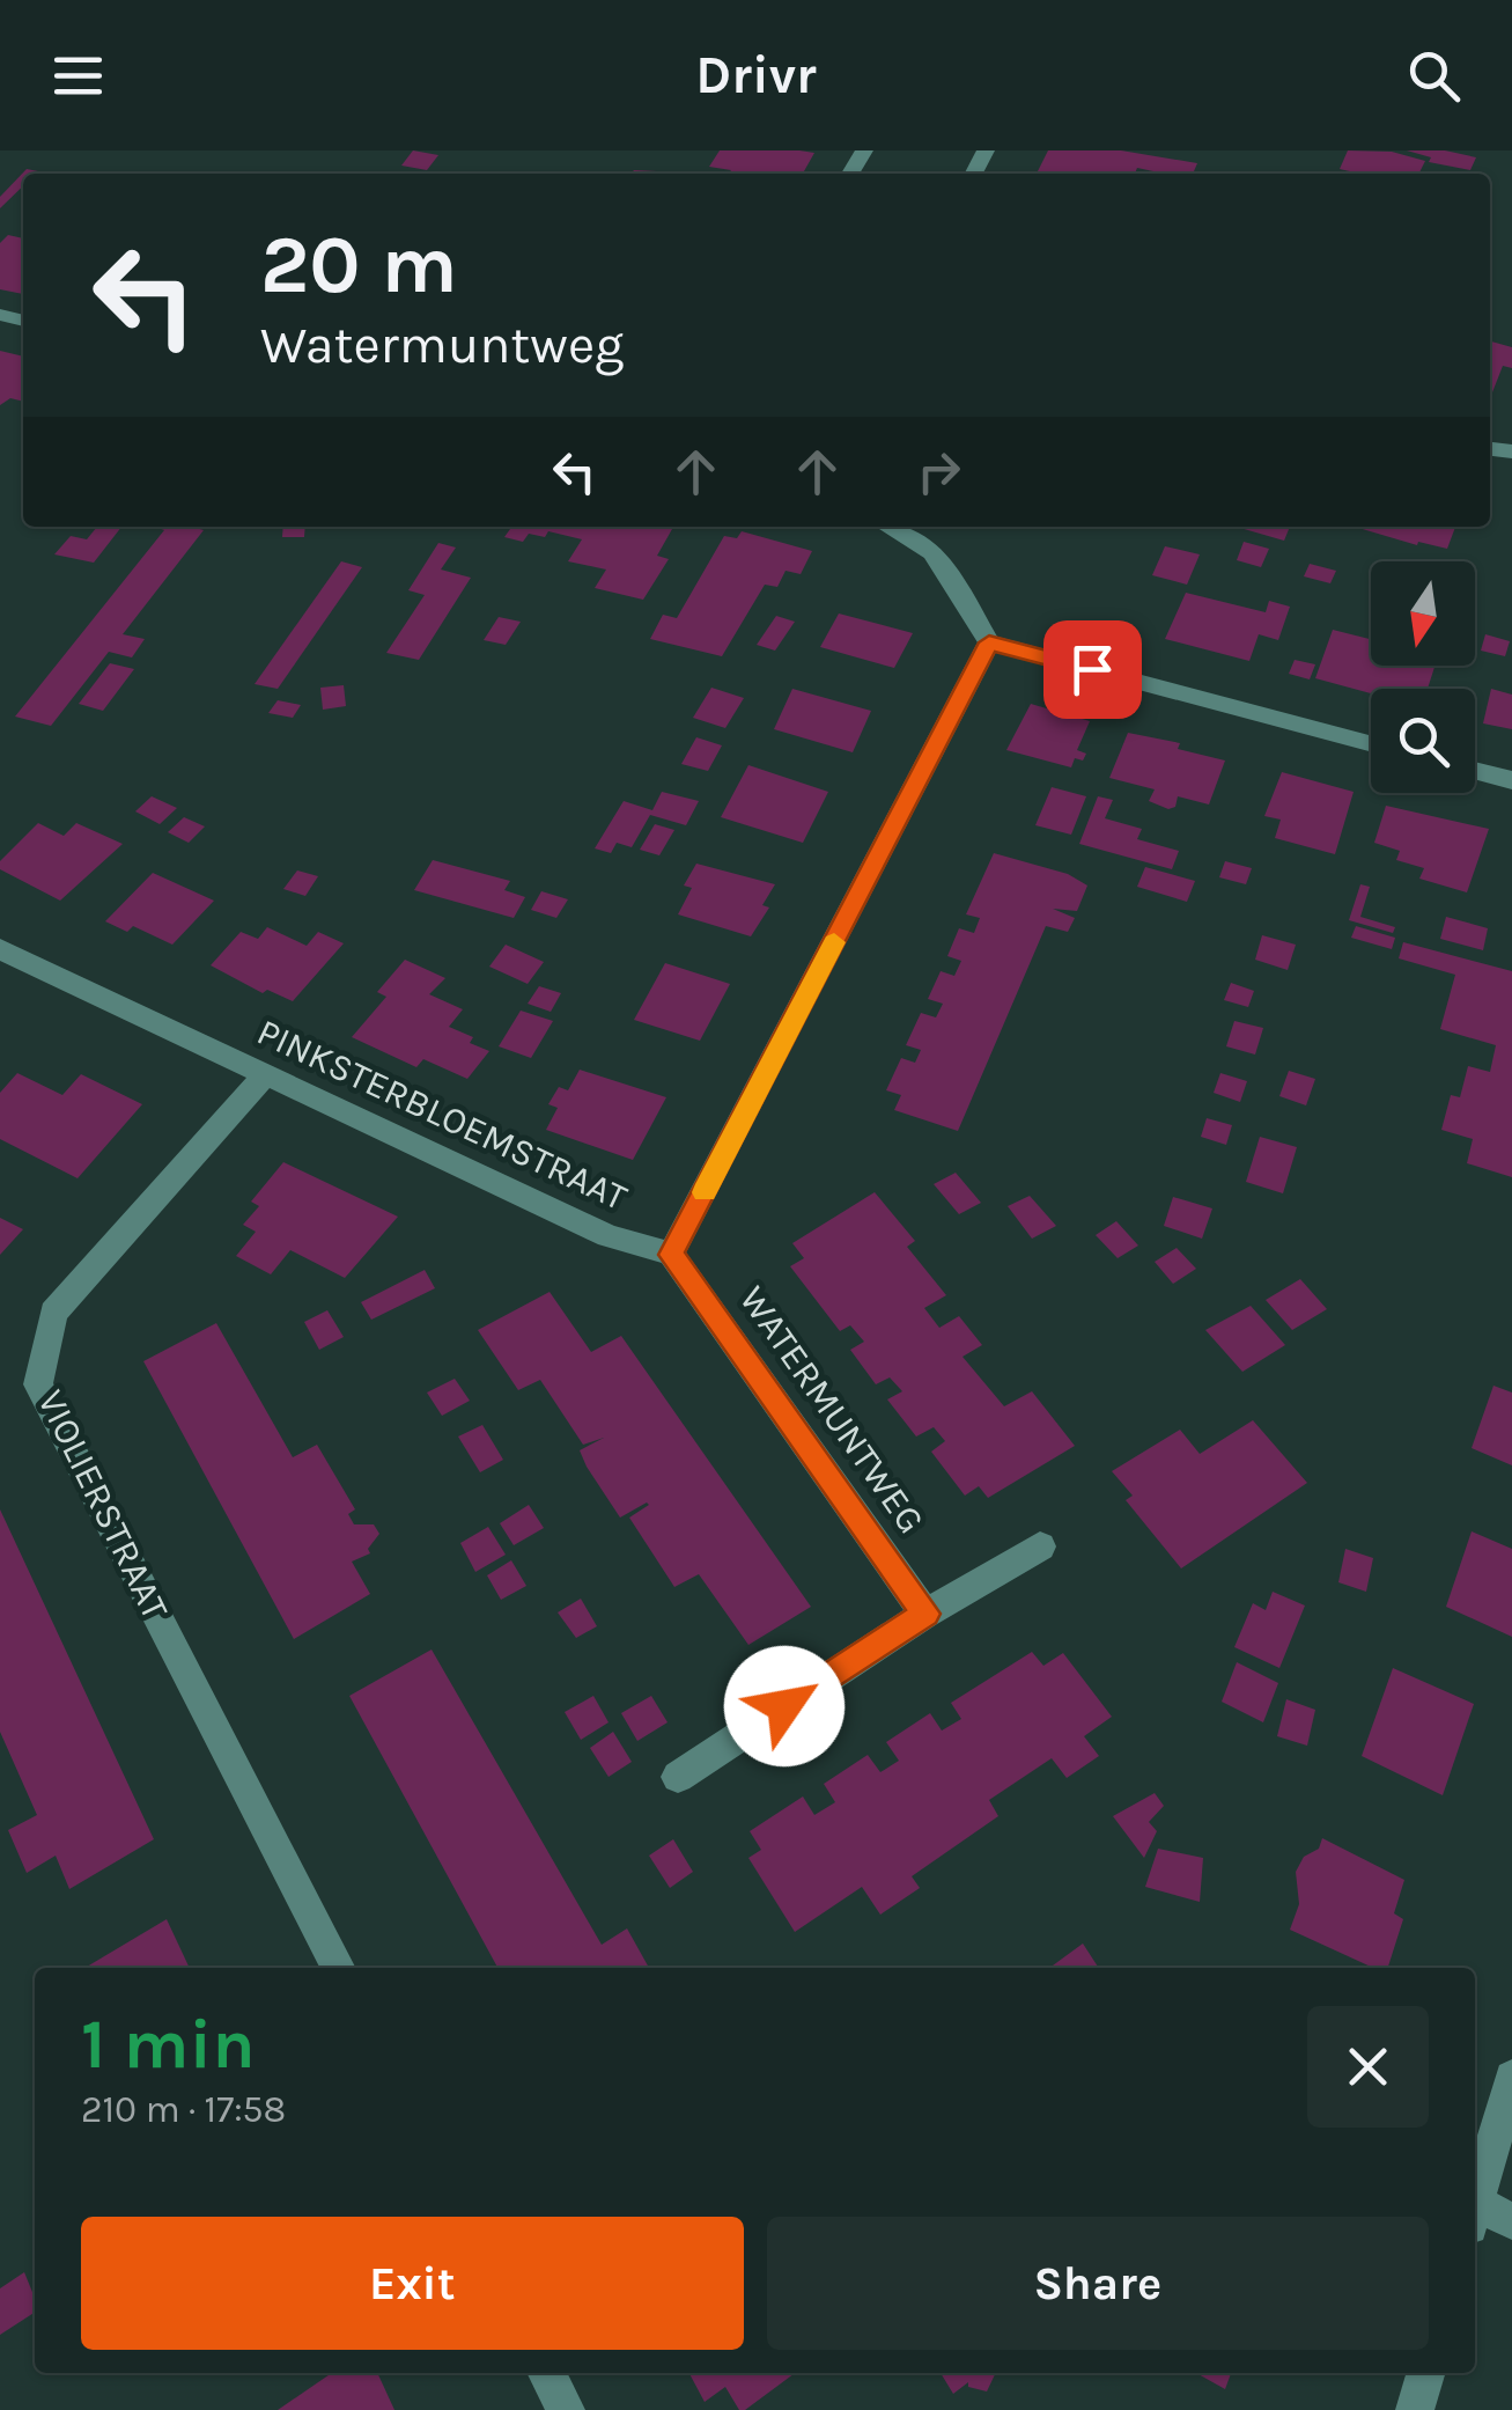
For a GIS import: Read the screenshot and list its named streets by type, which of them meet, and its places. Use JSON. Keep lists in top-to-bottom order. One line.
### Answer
{"streets":{"street":["PINKSTERBLOEMSTRAAT","WATERMUNTWEG","VIOLIERSTRAAT"]},"crossings":[["PINKSTERBLOEMSTRAAT","WATERMUNTWEG"],["PINKSTERBLOEMSTRAAT","VIOLIERSTRAAT"]],"north":"bottom","page":{"header":"Drivr","turn":["20 m","Watermuntweg"],"heading":["1 min","210 m · 17:58"],"buttons":["Exit","Share"]}}
